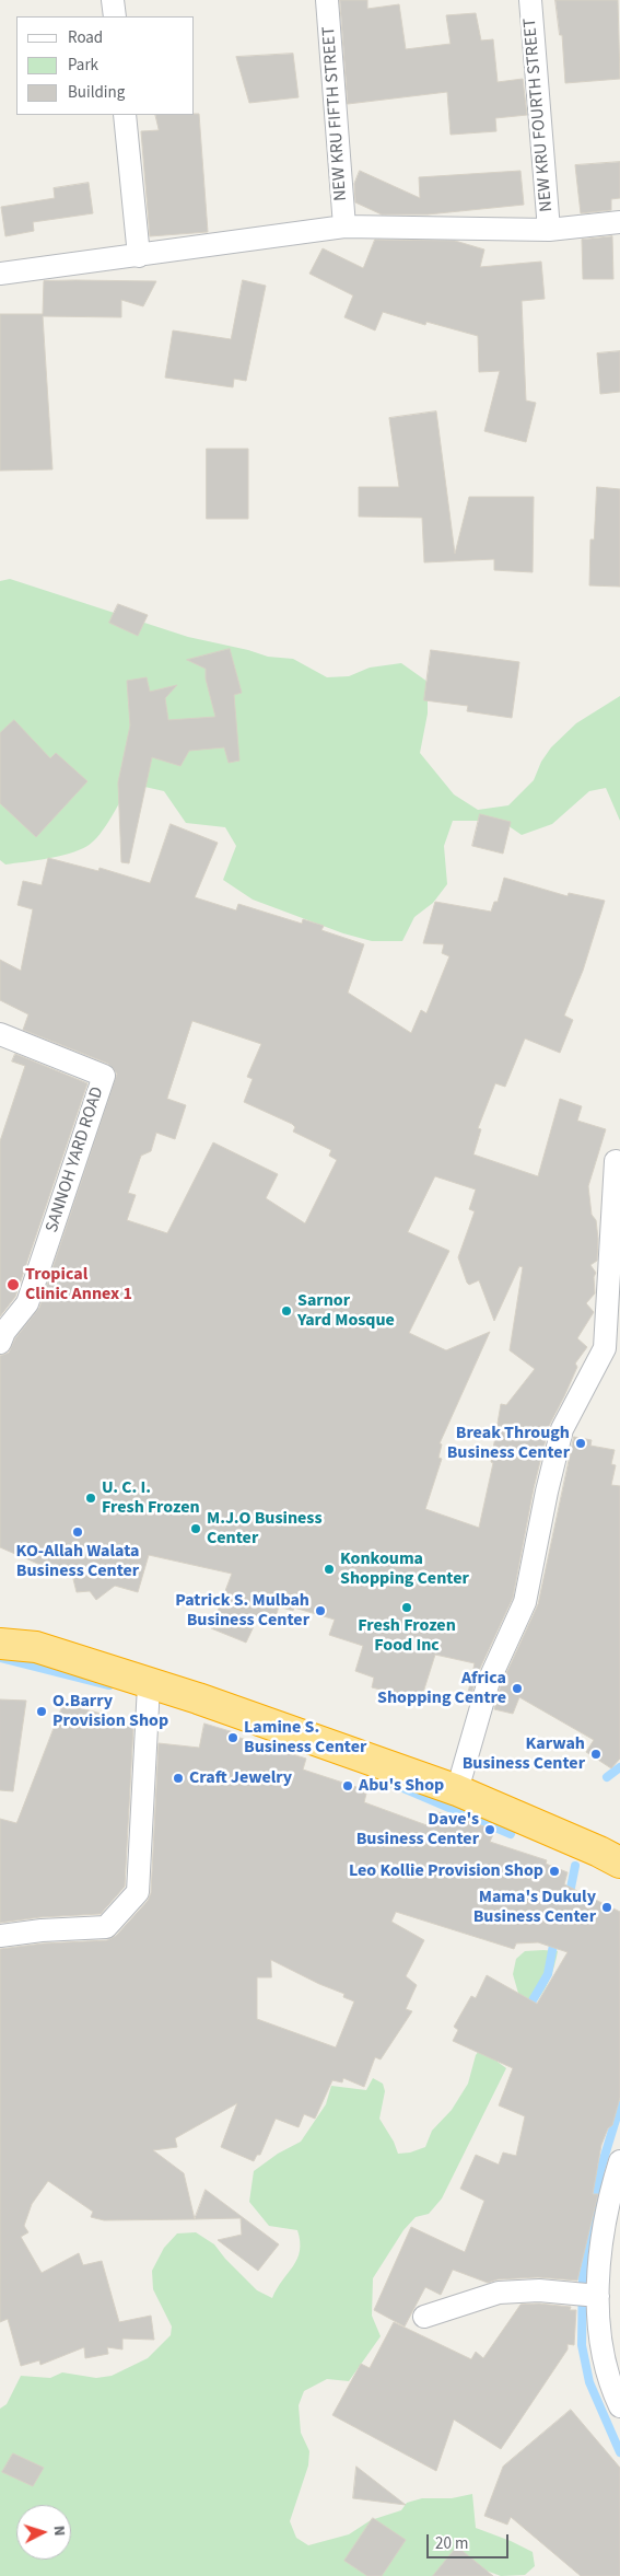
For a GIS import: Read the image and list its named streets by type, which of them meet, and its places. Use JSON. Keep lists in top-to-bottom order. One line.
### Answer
{"streets":{"street":["NEW KRU FIFTH STREET","NEW KRU FOURTH STREET","SANNOH YARD ROAD"]},"places":["Tropical Clinic Annex 1","Sarnor Yard Mosque","Break Through Business Center","U. C. I. Fresh Frozen","M.J.O Business Center","KO-Allah Walata Business Center","Konkouma Shopping Center","Fresh Frozen Food Inc","Patrick S. Mulbah Business Center","Africa Shopping Centre","O.Barry Provision Shop","Lamine S. Business Center","Karwah Business Center","Craft Jewelry","Abu's Shop","Dave's Business Center","Leo Kollie Provision Shop","Mama's Dukuly Business Center"],"legend":["Road","Park","Building"],"scale_bar":"20 m","north":"right"}
